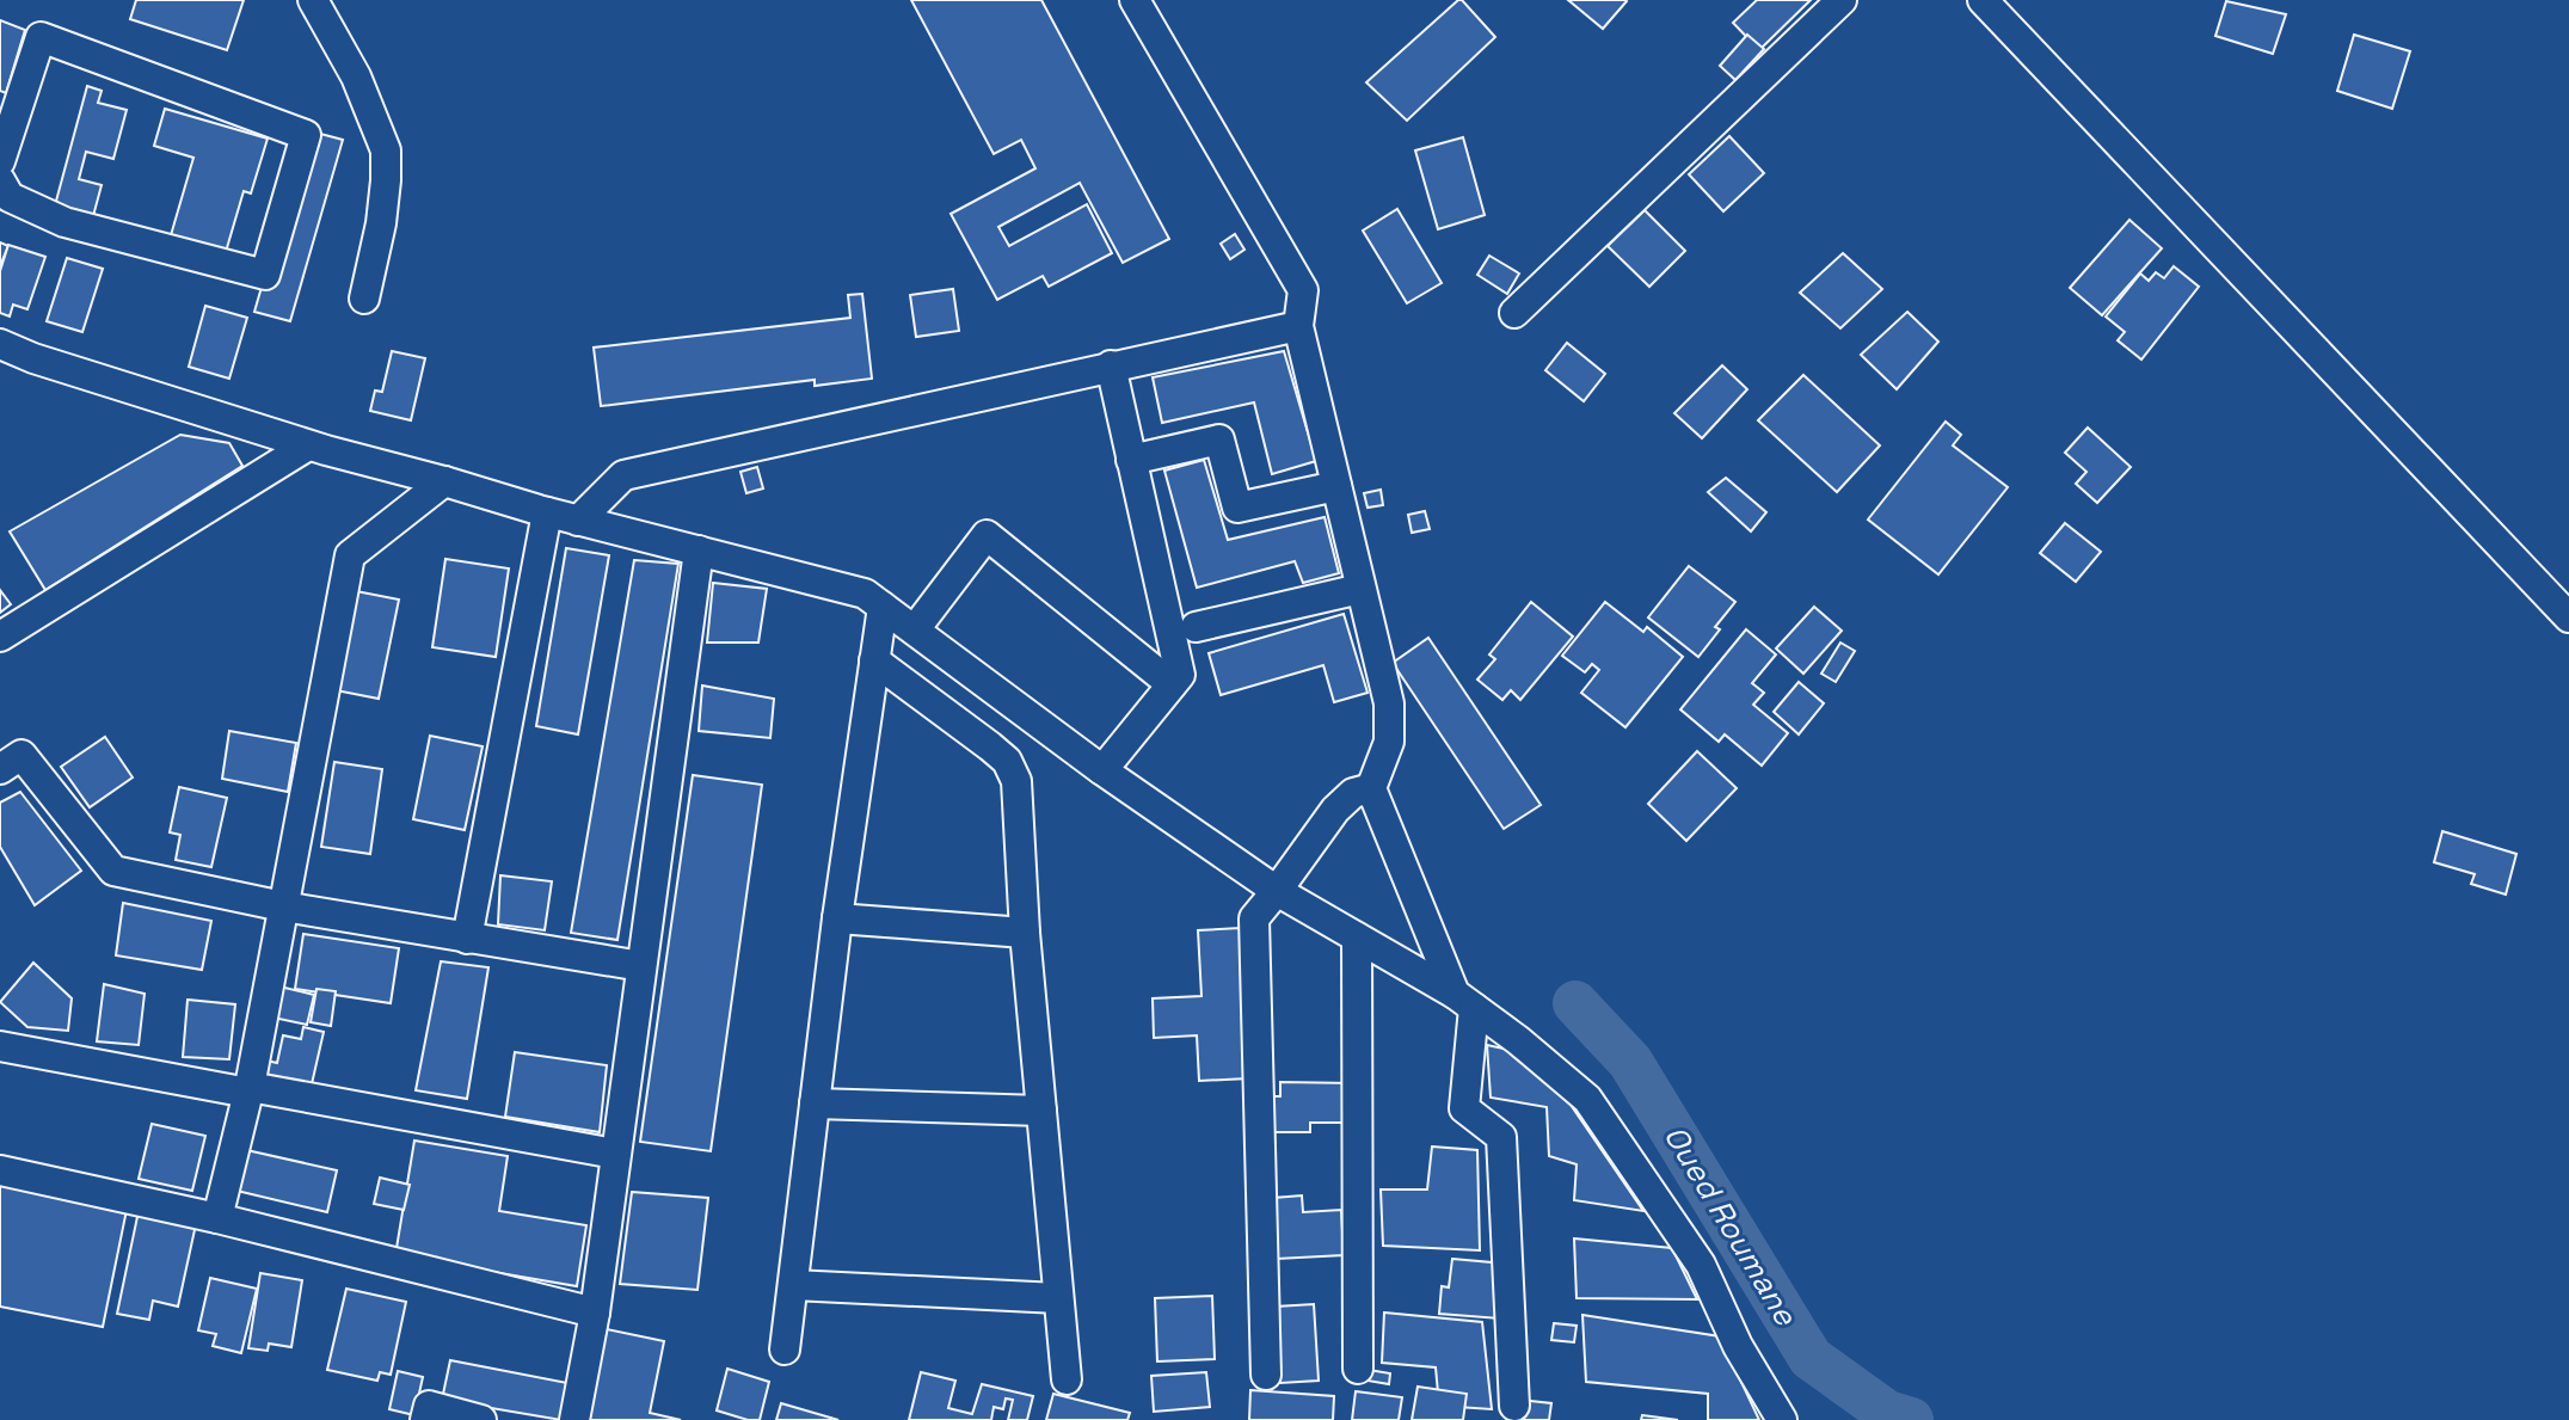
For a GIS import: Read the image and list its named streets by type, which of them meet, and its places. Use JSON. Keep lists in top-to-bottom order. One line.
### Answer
{"water":["Oued Roumane"]}
